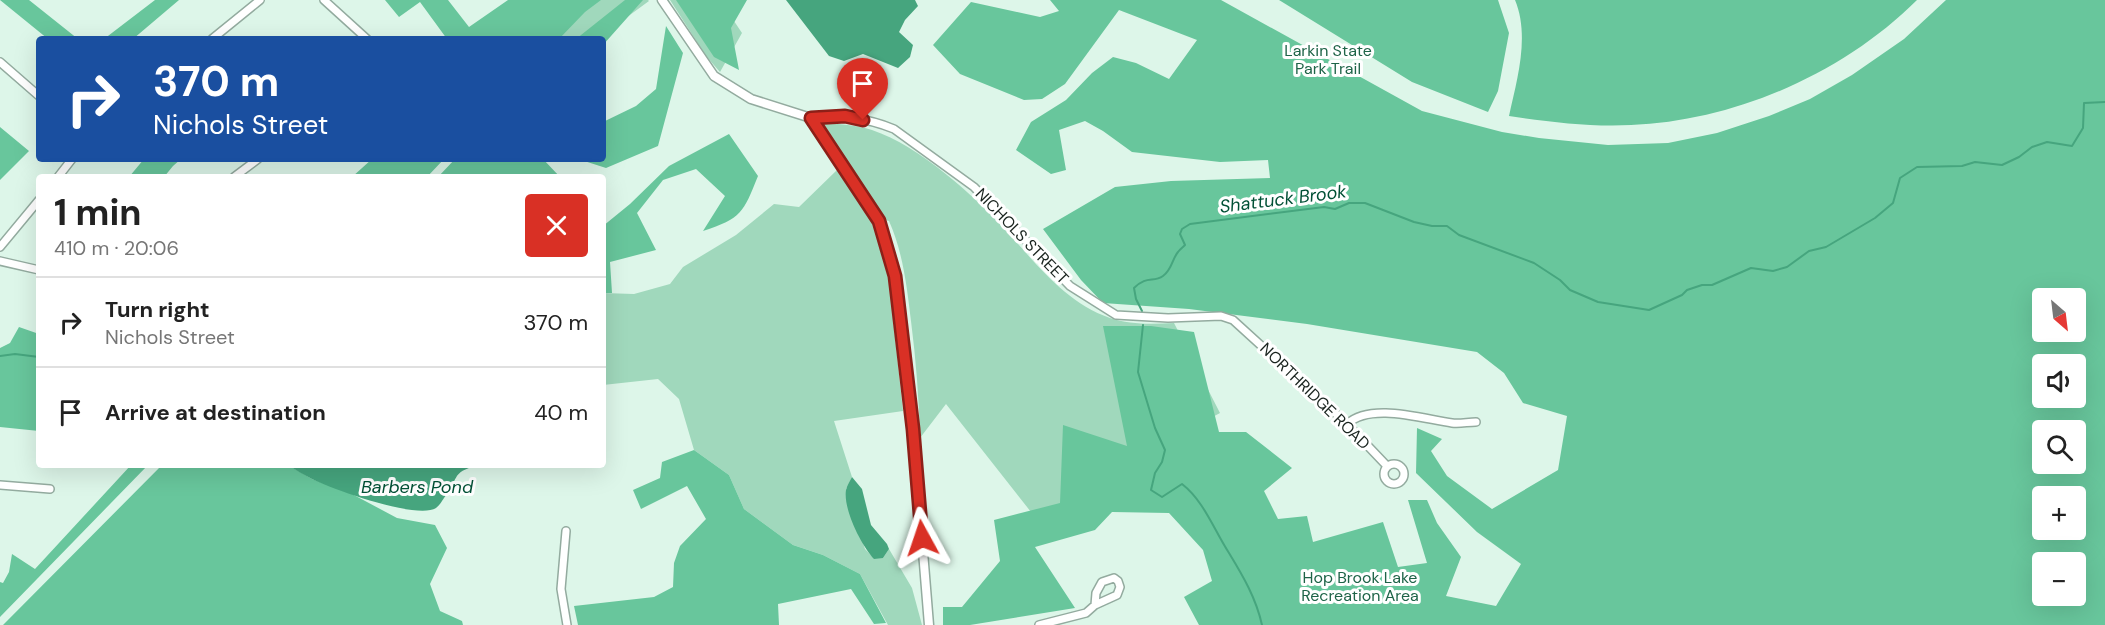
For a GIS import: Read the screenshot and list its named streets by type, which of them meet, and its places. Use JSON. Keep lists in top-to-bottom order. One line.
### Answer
{"streets":{"street":["NICHOLS STREET","NORTHRIDGE ROAD"]},"crossings":[["NICHOLS STREET","NORTHRIDGE ROAD"]],"water":["Shattuck Brook","Barbers Pond"],"parks":["Larkin State Park Trail","Hop Brook Lake Recreation Area"],"north":"bottom right","page":{"turn":["370 m","Nichols Street"],"heading":["1 min","410 m · 20:06"],"list":[{"name":"Turn right","note":"Nichols Street","value":"370 m"},{"name":"Arrive at destination","value":"40 m"}],"map_buttons":["+","−"]}}
